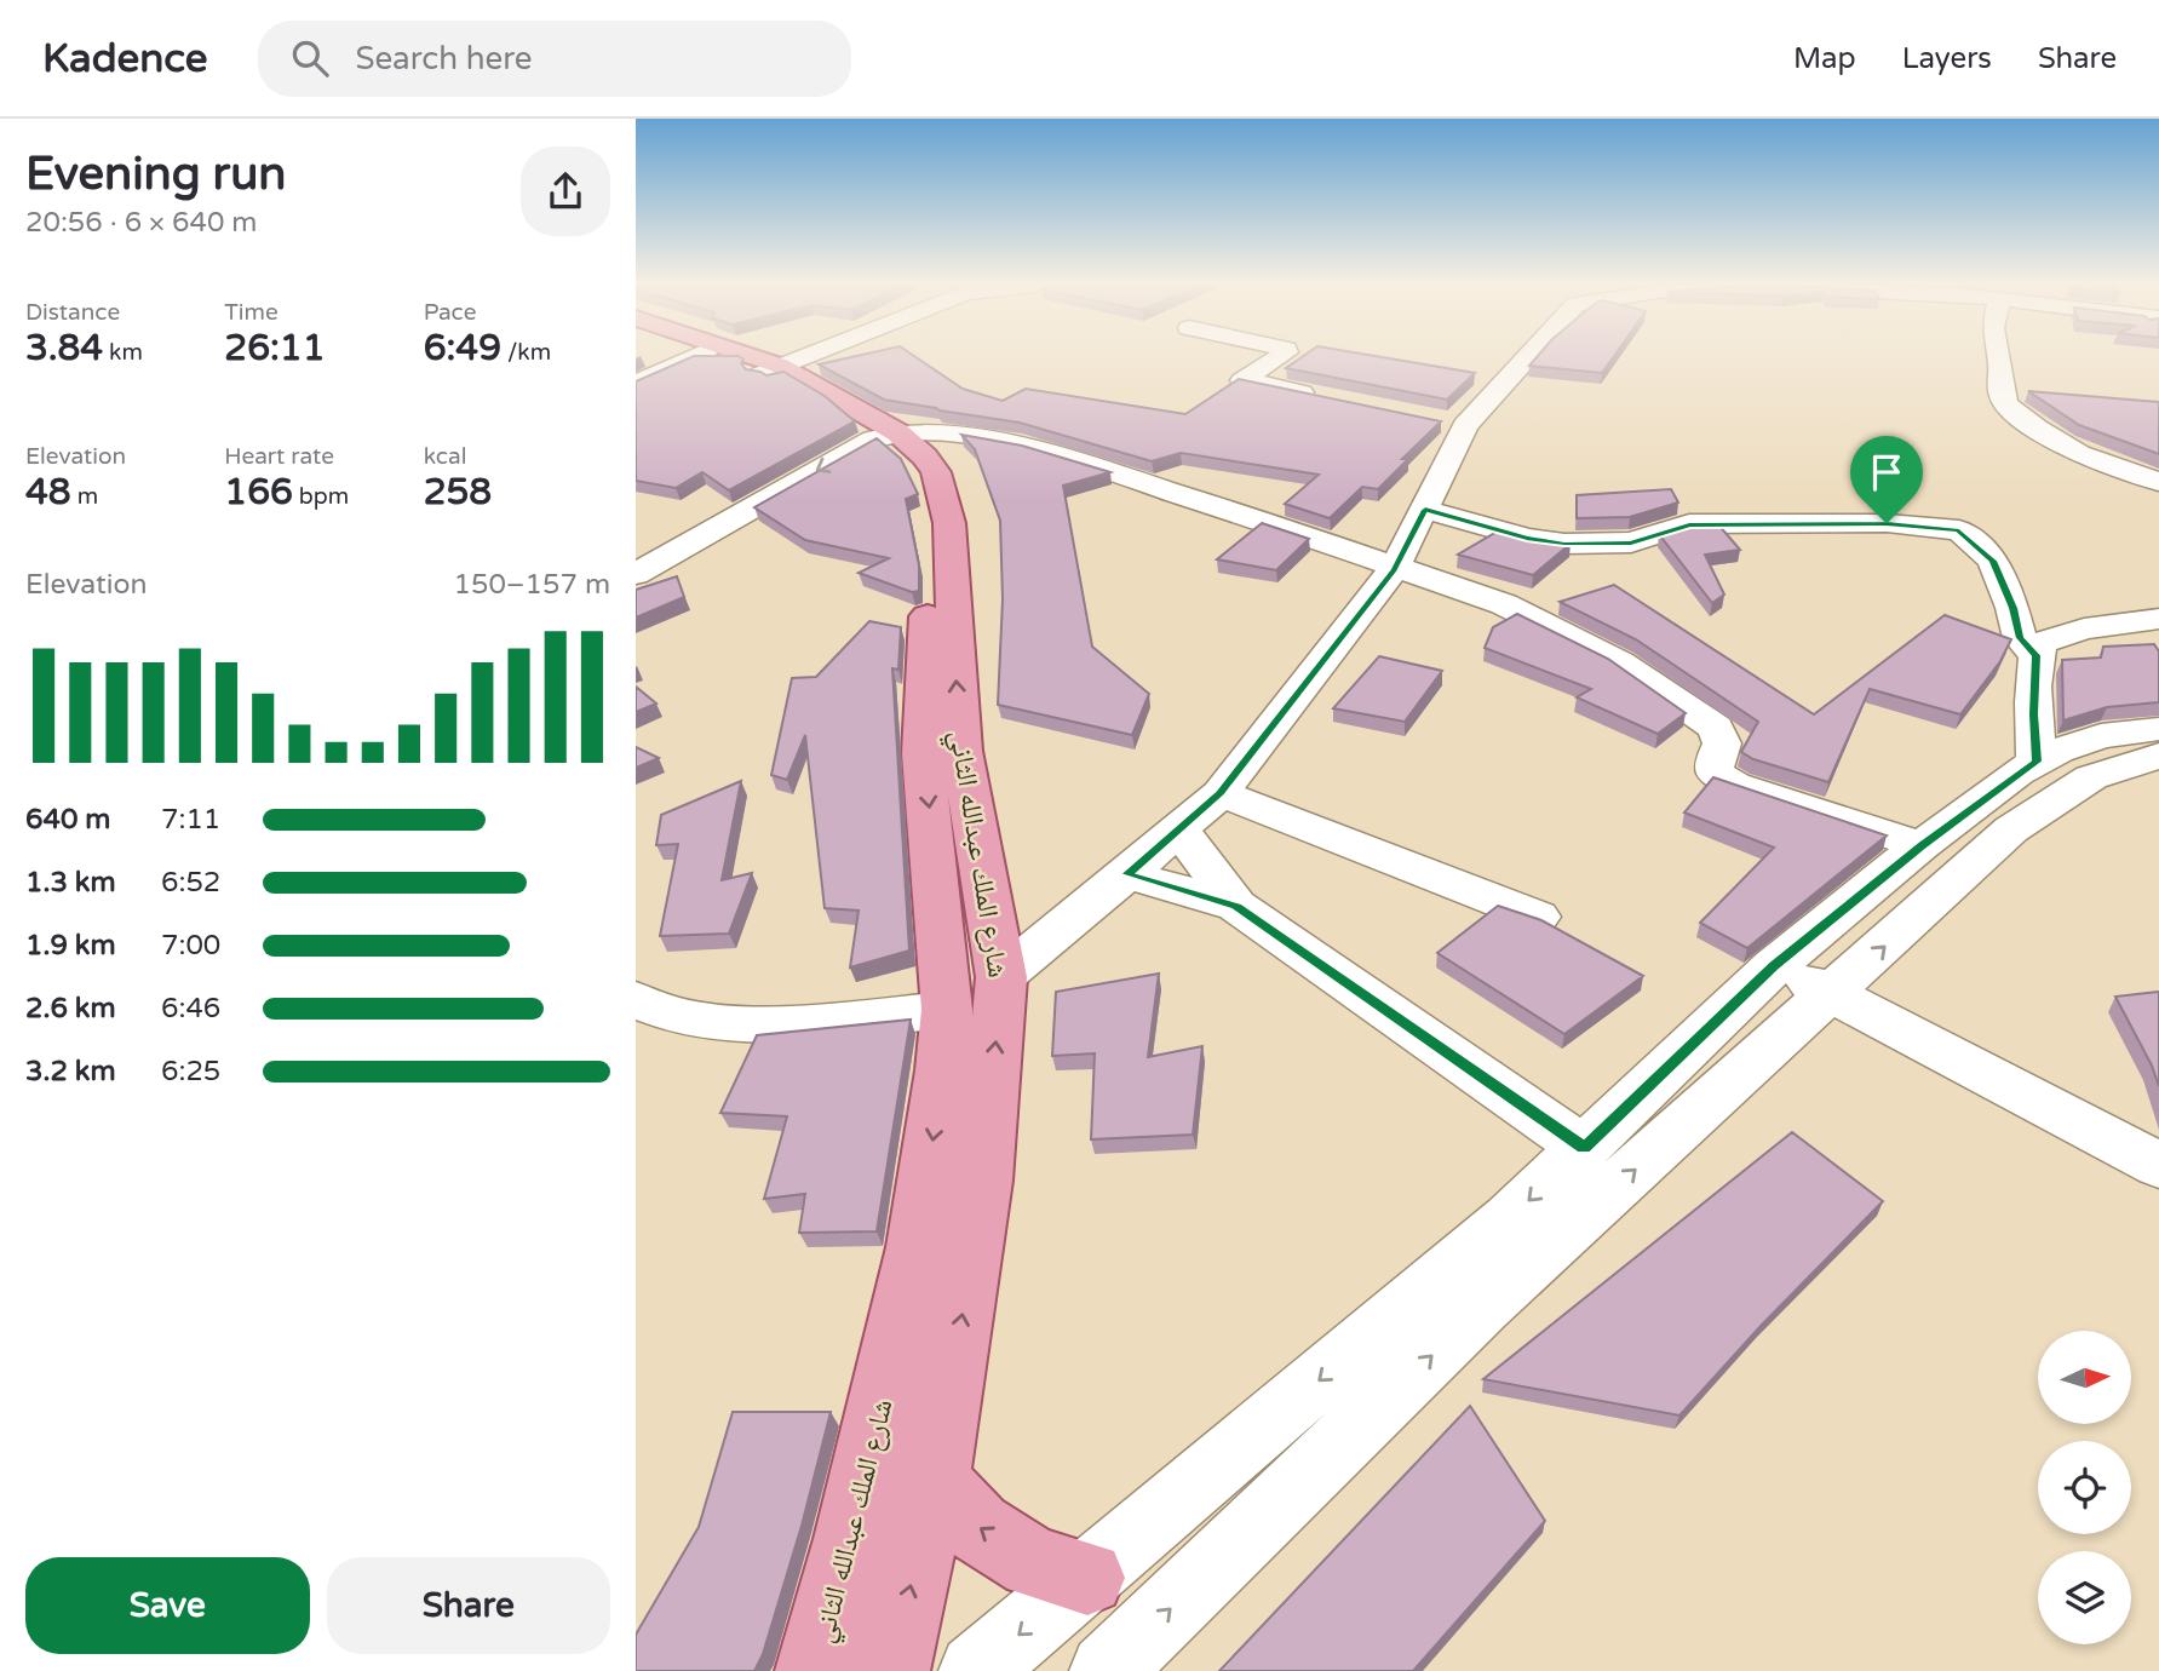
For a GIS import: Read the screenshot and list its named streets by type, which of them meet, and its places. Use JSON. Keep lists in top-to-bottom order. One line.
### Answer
{"streets":{"main road":["شارع الملك عبدالله الثاني"]},"north":"right","page":{"header":"Kadence","search":"Search here","nav":["Map","Layers","Share"],"heading":["Evening run","20:56 · 6 × 640 m"],"stats":[["Distance","3.84 km"],["Time","26:11"],["Pace","6:49 /km"],["Elevation","48 m"],["Heart rate","166 bpm"],["kcal","258"]],"chart":["Elevation","150–157 m"],"list":[{"name":"640 m","note":"7:11"},{"name":"1.3 km","note":"6:52"},{"name":"1.9 km","note":"7:00"},{"name":"2.6 km","note":"6:46"},{"name":"3.2 km","note":"6:25"}],"buttons":["Save","Share"]}}
